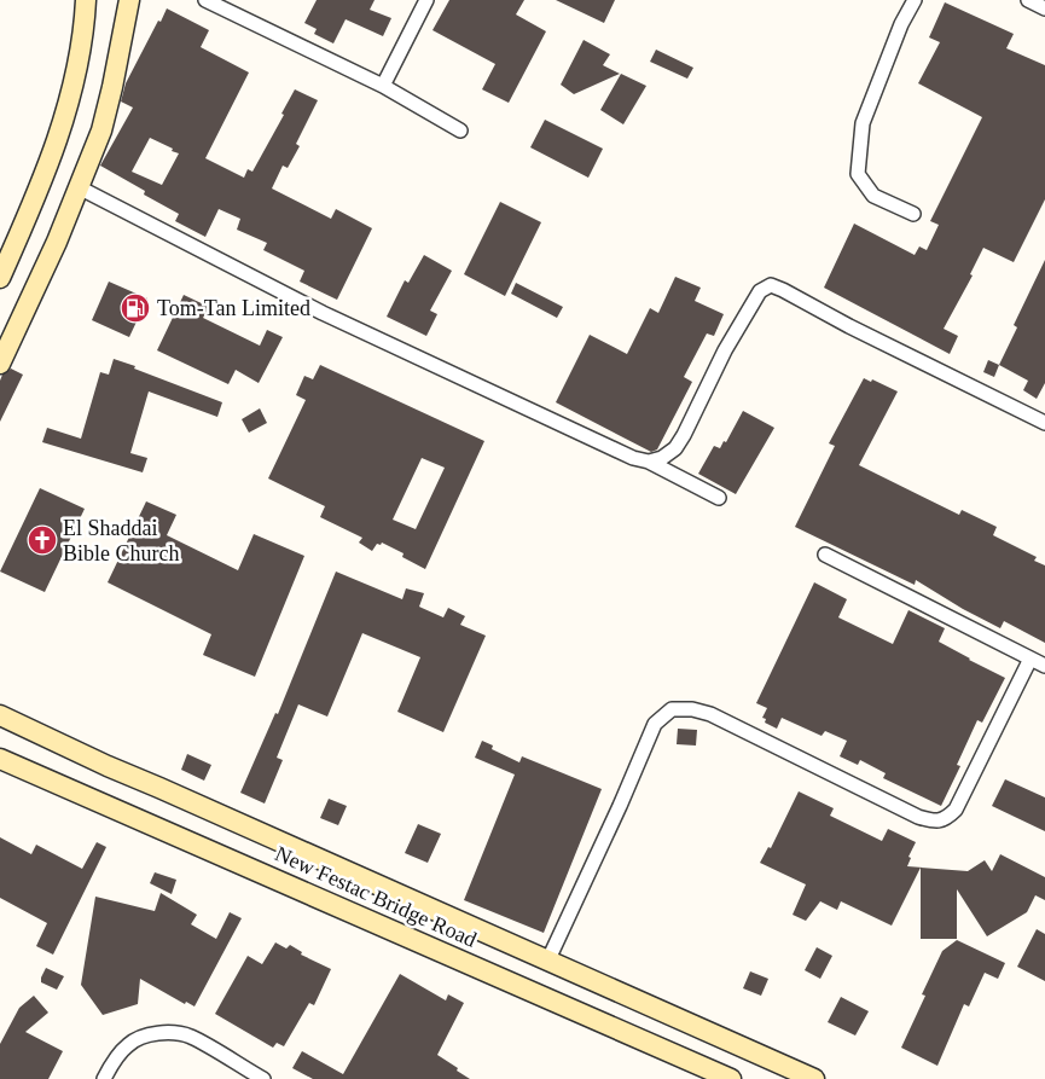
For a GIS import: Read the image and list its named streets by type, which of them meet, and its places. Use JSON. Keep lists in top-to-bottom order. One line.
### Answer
{"streets":{"main road":["New Festac Bridge Road"]},"places":{"fuel station":["Tom-Tan Limited"],"church":["El Shaddai Bible Church"]}}
